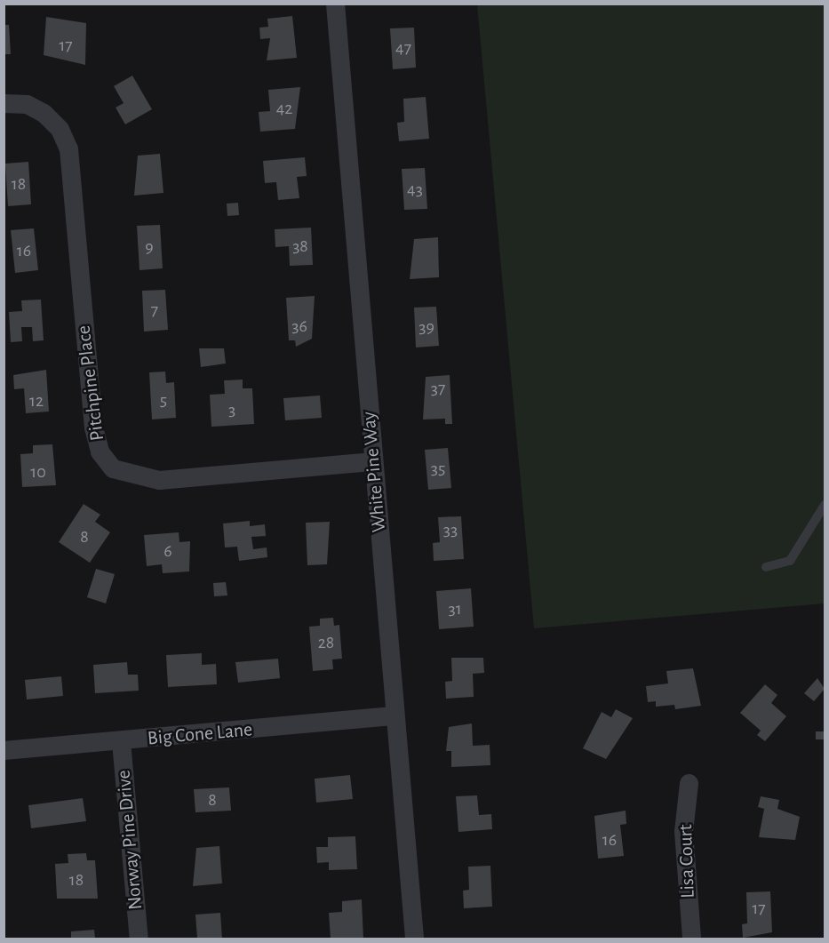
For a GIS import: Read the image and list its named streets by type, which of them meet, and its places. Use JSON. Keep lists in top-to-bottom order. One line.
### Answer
{"streets":{"street":["Pitchpine Place","White Pine Way","Big Cone Lane","Norway Pine Drive","Lisa Court"]},"crossings":[["Pitchpine Place","White Pine Way"],["White Pine Way","Big Cone Lane"],["Big Cone Lane","Norway Pine Drive"]],"house_numbers":["17","47","42","18","43","38","9","16","7","36","39","37","5","12","3","35","10","33","8","6","31","28","8","16","18","17"]}
